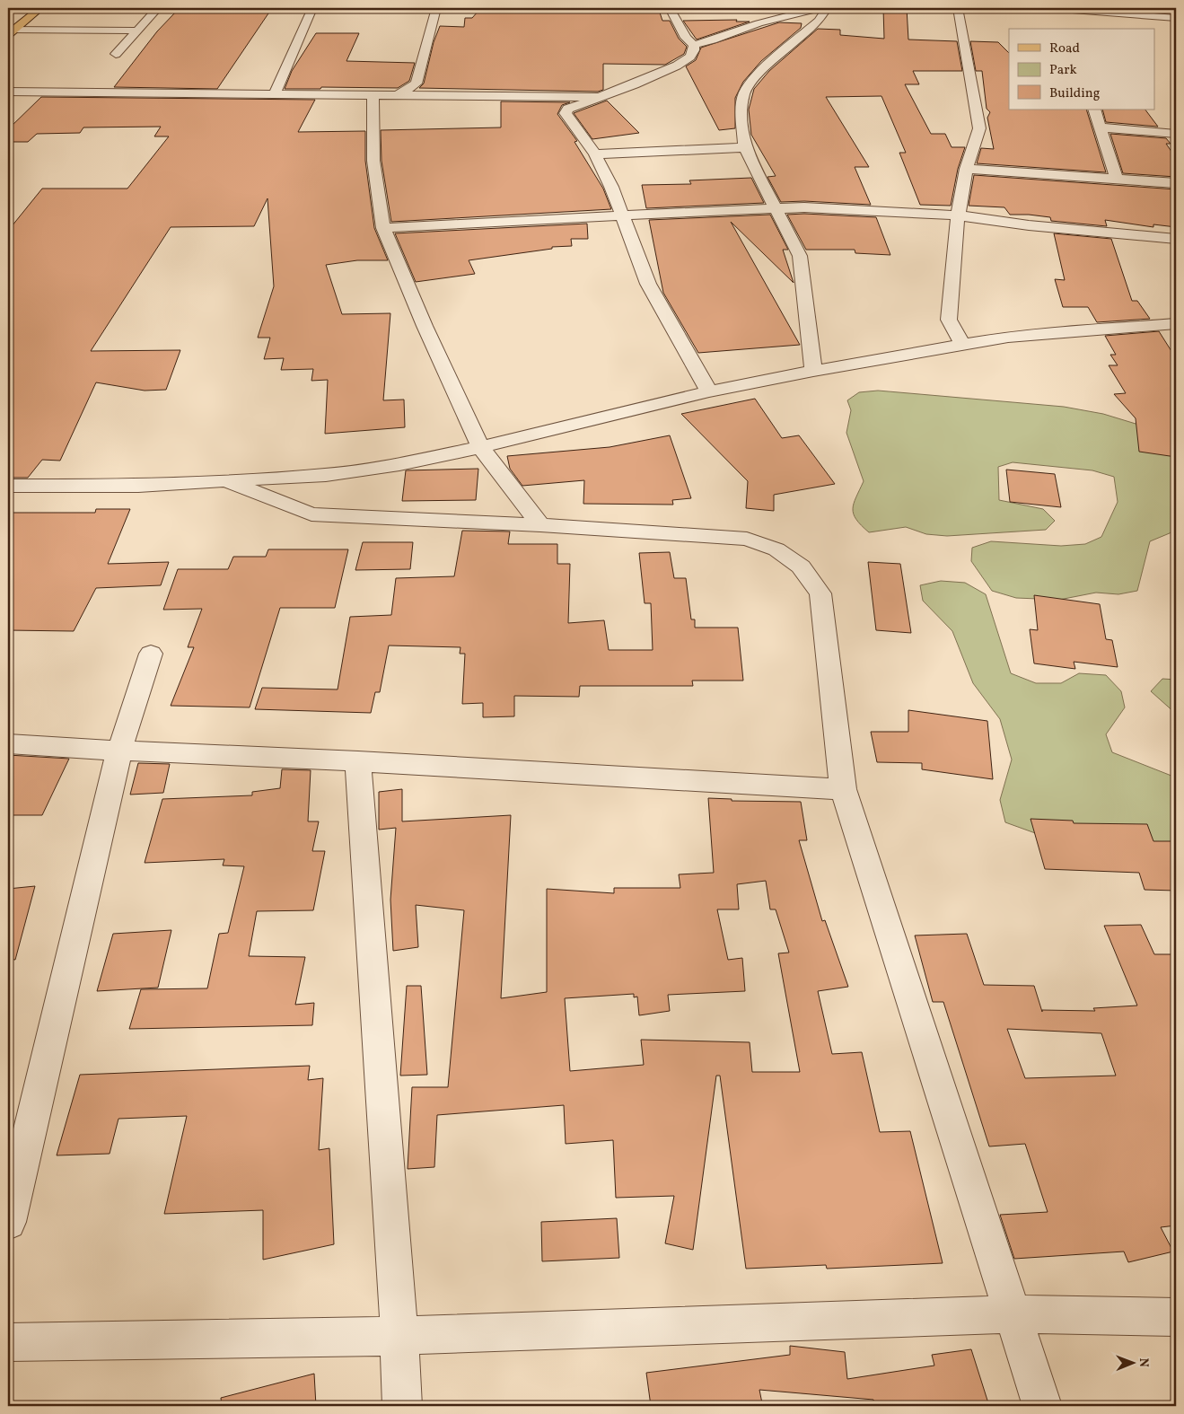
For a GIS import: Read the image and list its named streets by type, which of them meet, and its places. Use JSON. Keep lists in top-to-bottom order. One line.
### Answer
{"legend":["Road","Park","Building"],"north":"right"}
